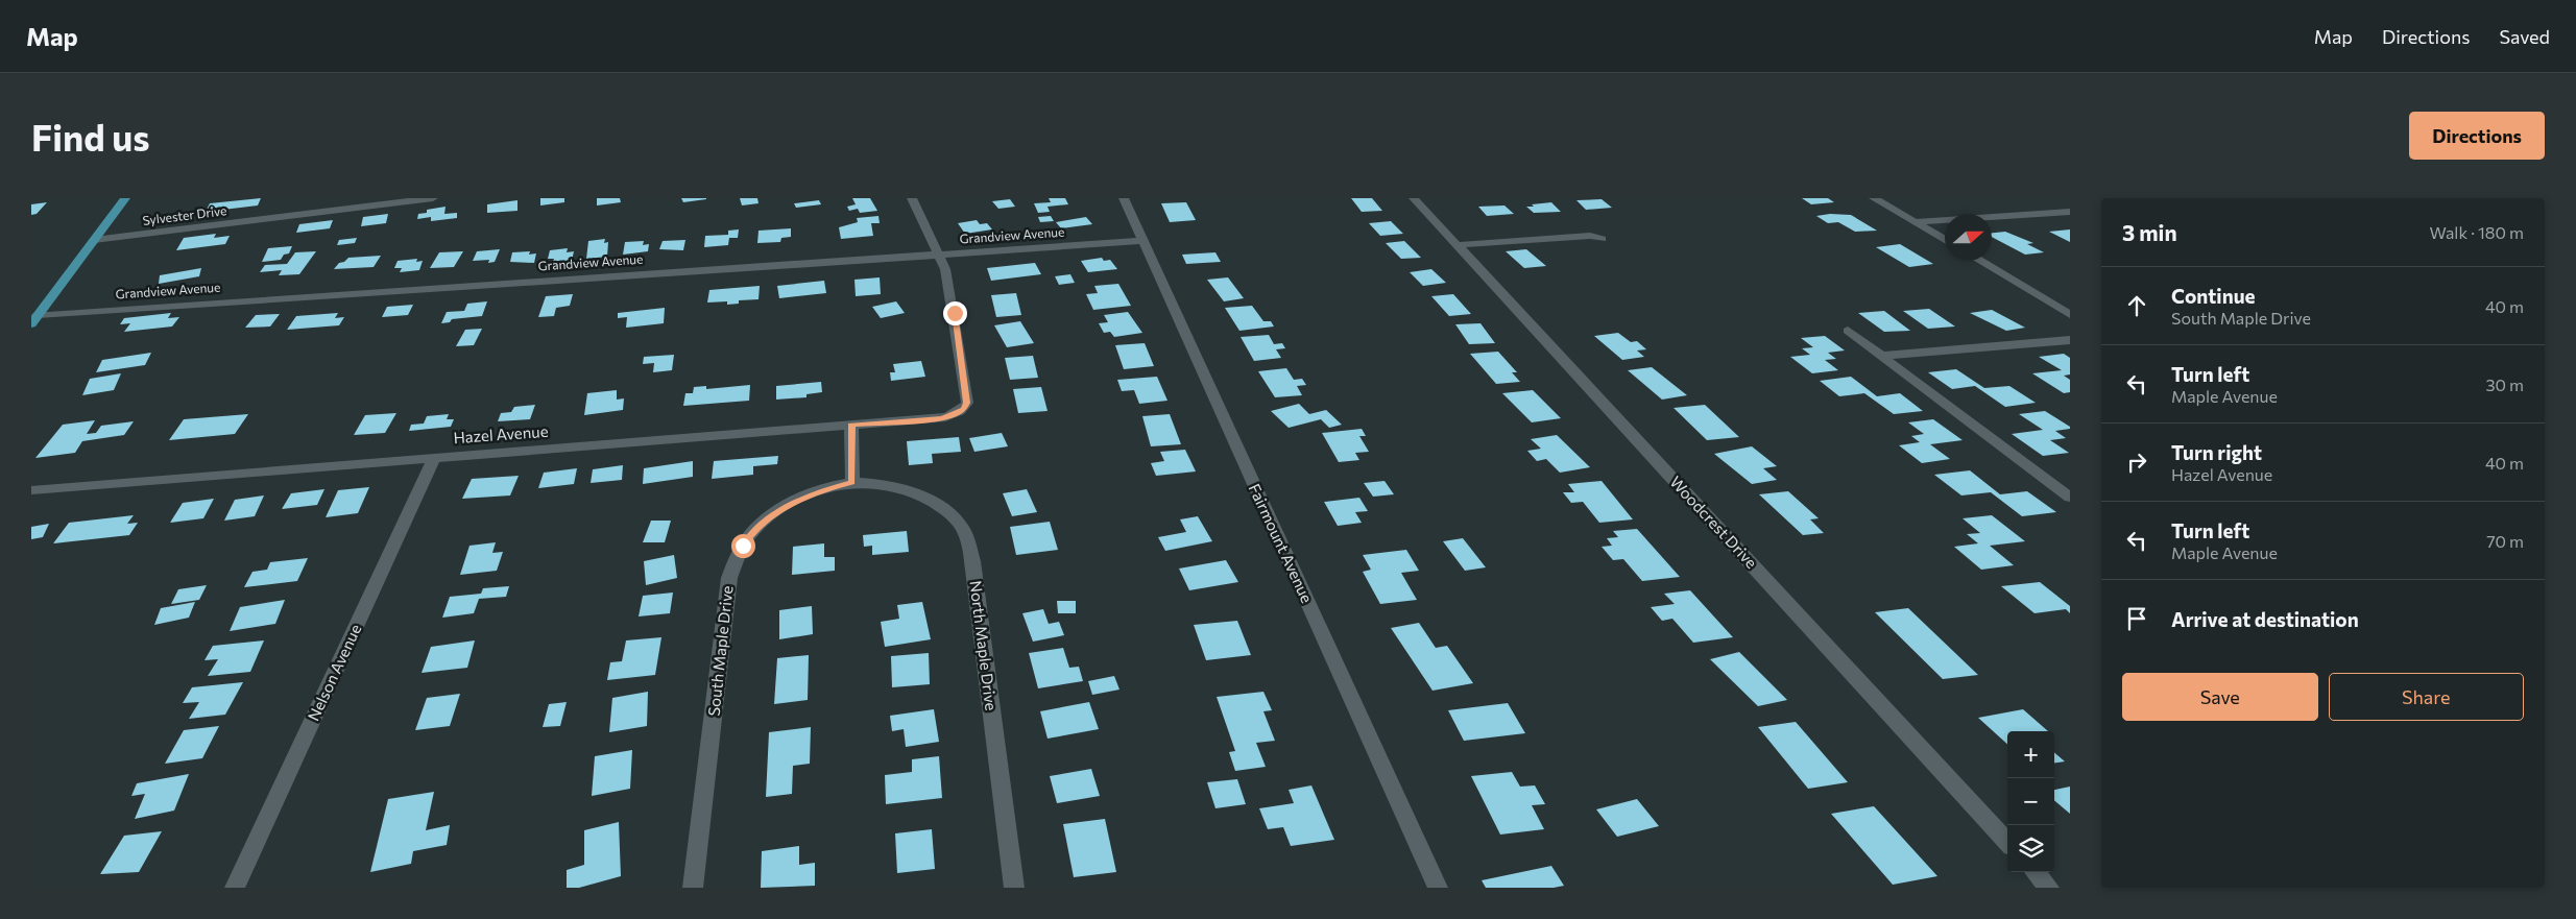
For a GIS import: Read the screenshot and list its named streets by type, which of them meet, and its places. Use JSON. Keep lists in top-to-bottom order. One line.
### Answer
{"streets":{"street":["Sylvester Drive","Grandview Avenue","Hazel Avenue","Woodcrest Drive","Fairmount Avenue","North Maple Drive","South Maple Drive","Nelson Avenue"]},"crossings":[["Grandview Avenue","Hazel Avenue"],["Grandview Avenue","Fairmount Avenue"],["Hazel Avenue","Nelson Avenue"],["North Maple Drive","South Maple Drive"]],"north":"right","page":{"header":"Map","nav":["Map","Directions","Saved"],"buttons":["Directions",["Save","Share"]],"title":"Find us","heading":["3 min","Walk · 180 m"],"list":[["Continue","South Maple Drive","40 m"],["Turn left","Maple Avenue","30 m"],["Turn right","Hazel Avenue","40 m"],["Turn left","Maple Avenue","70 m"],"Arrive at destination"],"map_buttons":["+","−"]}}
